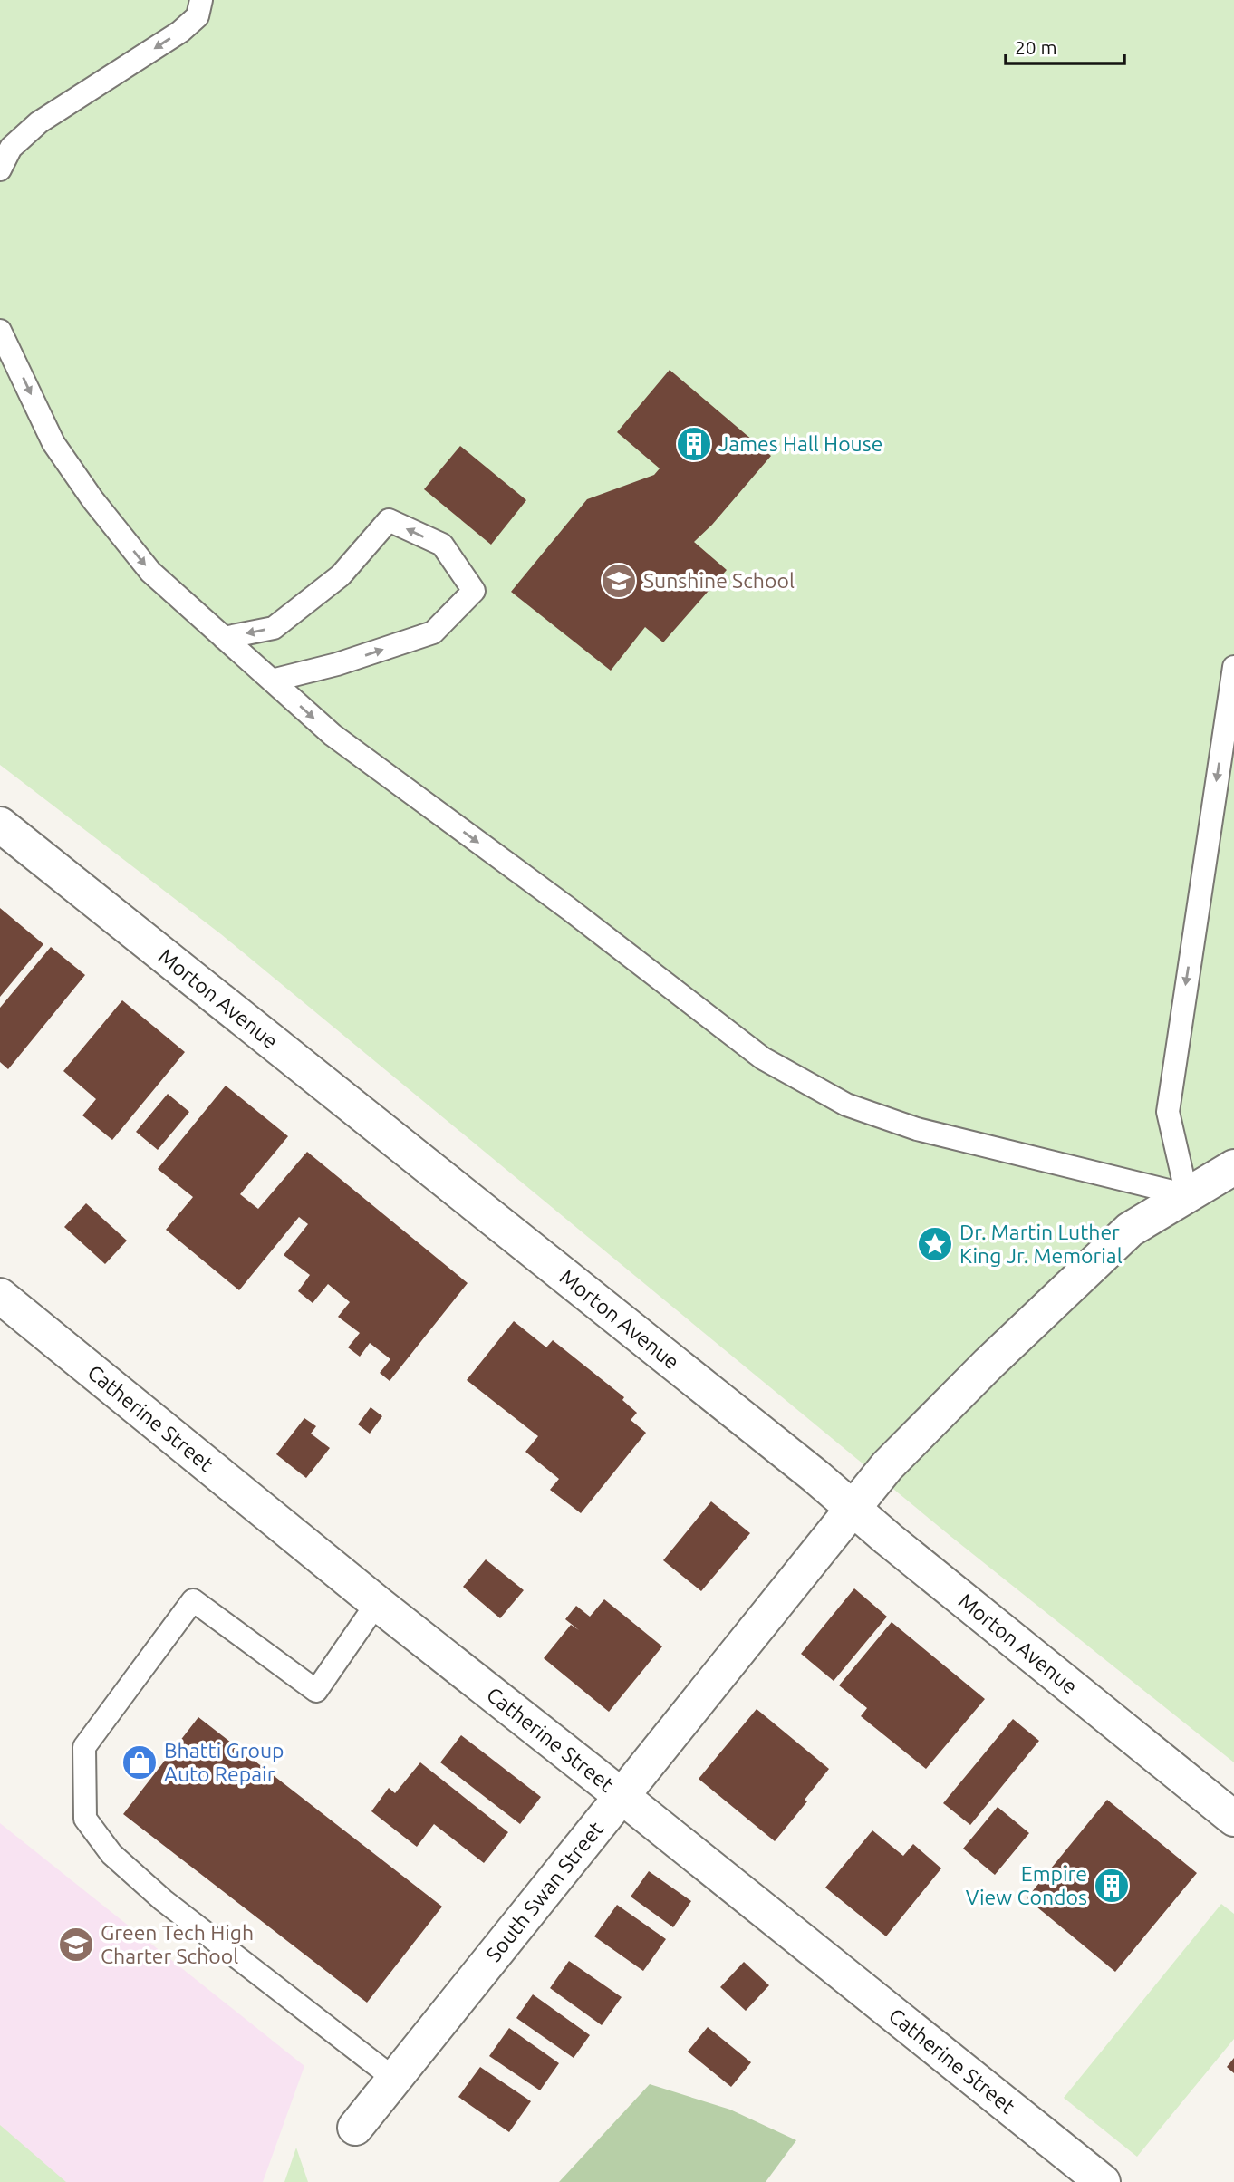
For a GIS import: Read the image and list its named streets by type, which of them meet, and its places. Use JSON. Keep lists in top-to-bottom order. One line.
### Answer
{"streets":{"street":["Morton Avenue","Catherine Street","South Swan Street"]},"crossings":[["Morton Avenue","South Swan Street"],["Catherine Street","South Swan Street"]],"places":{"building":["James Hall House","Empire View Condos"],"school or university":["Sunshine School","Green Tech High Charter School"],"place":["Dr. Martin Luther King Jr. Memorial"],"shop":["Bhatti Group Auto Repair"]},"scale_bar":"20 m"}
